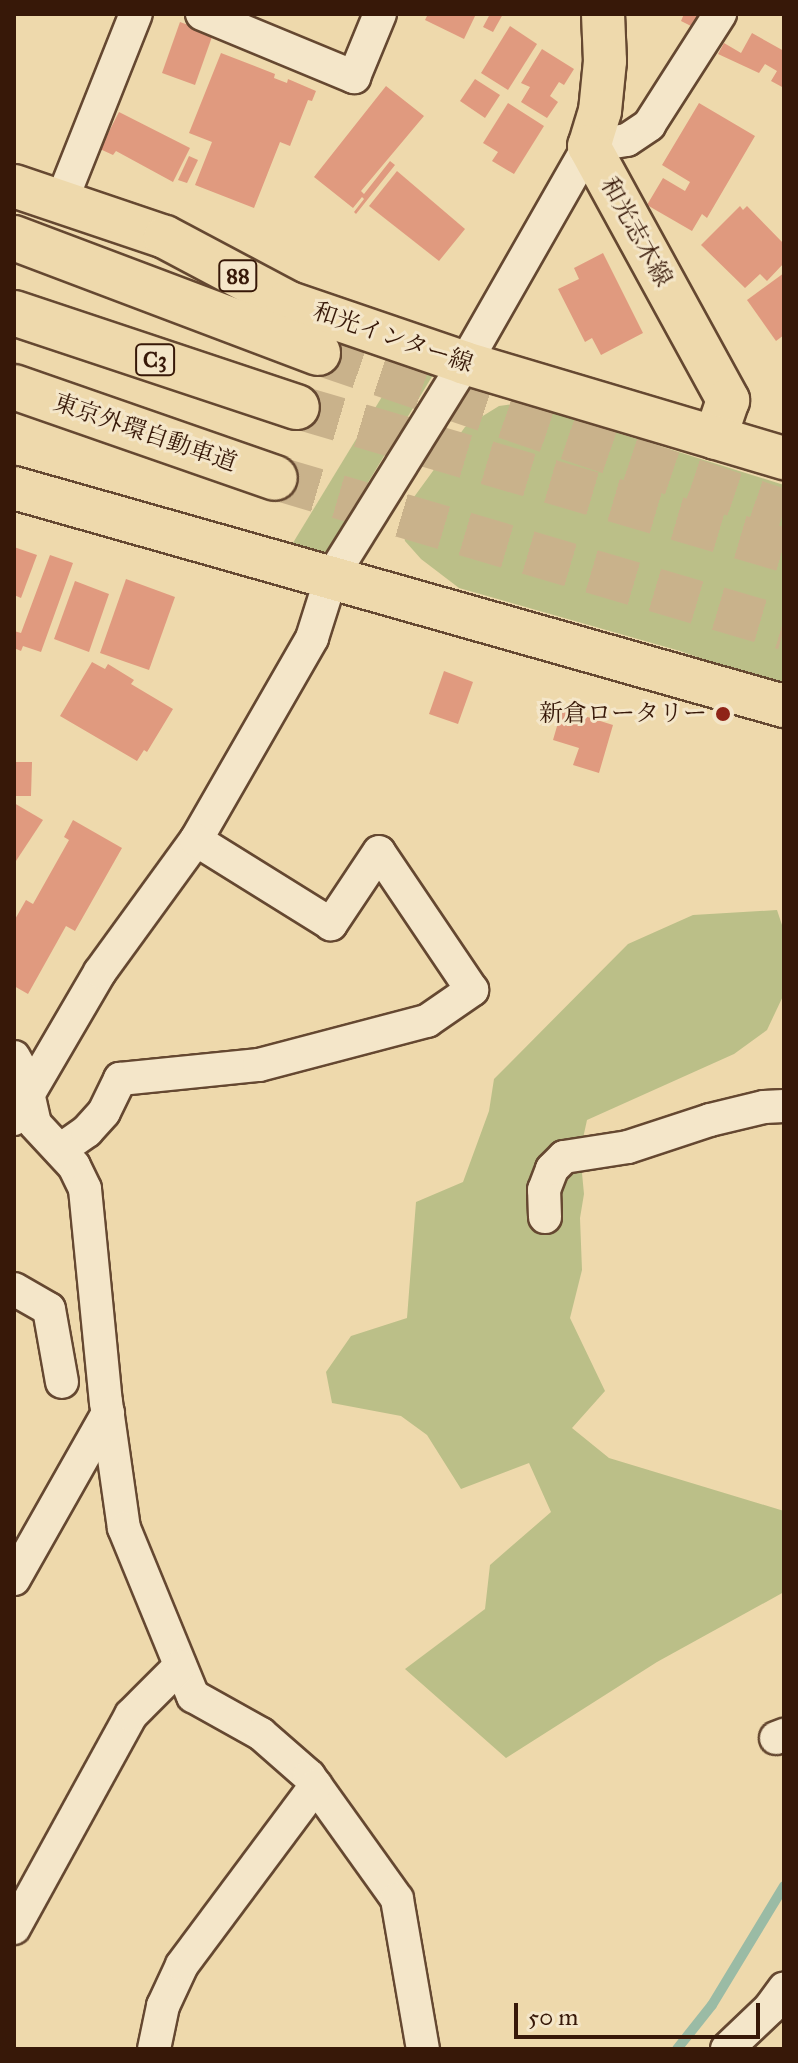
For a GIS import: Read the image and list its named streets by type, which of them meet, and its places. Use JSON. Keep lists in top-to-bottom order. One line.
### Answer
{"streets":{"highway":["C3","東京外環自動車道"],"main road":["和光志木線","88","和光インター線"]},"crossings":[["和光志木線","和光インター線"]],"places":["新倉ロータリー"],"scale_bar":"50 m"}
